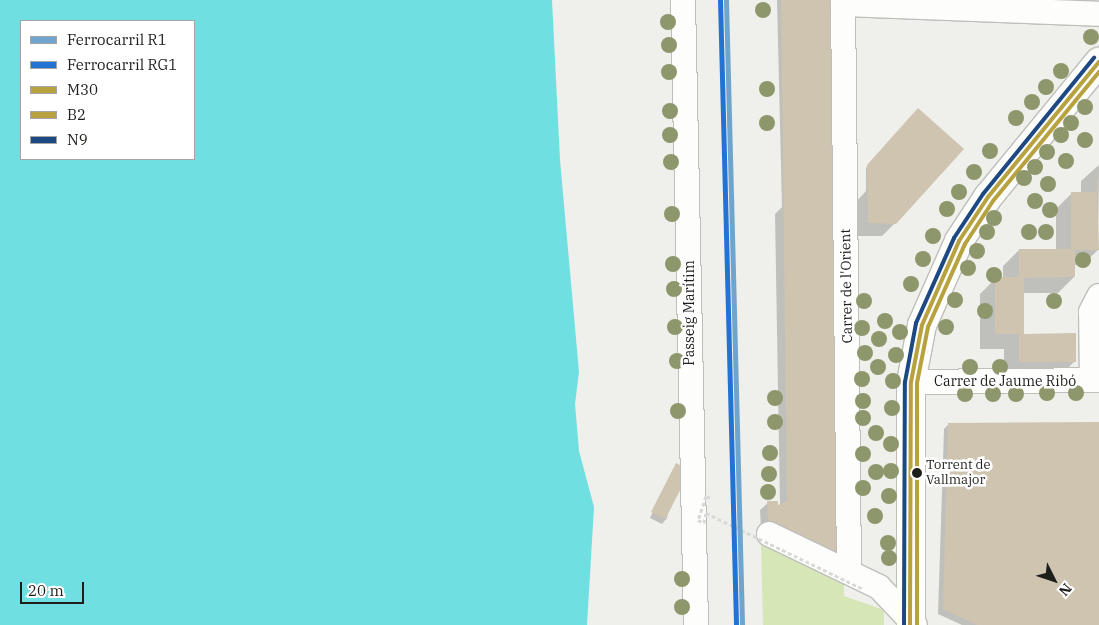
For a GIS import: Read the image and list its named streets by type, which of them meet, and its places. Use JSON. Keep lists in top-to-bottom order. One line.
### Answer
{"streets":{"street":["Carrer de l'Orient","Passeig Marítim","Carrer de Jaume Ribó"]},"places":["Torrent de Vallmajor"],"lines":["rail line R1","rail line RG1","transit line N9","transit line M30","transit line B2"],"legend":["Ferrocarril R1","Ferrocarril RG1","M30","B2","N9"],"scale_bar":"20 m","north":"bottom right"}
